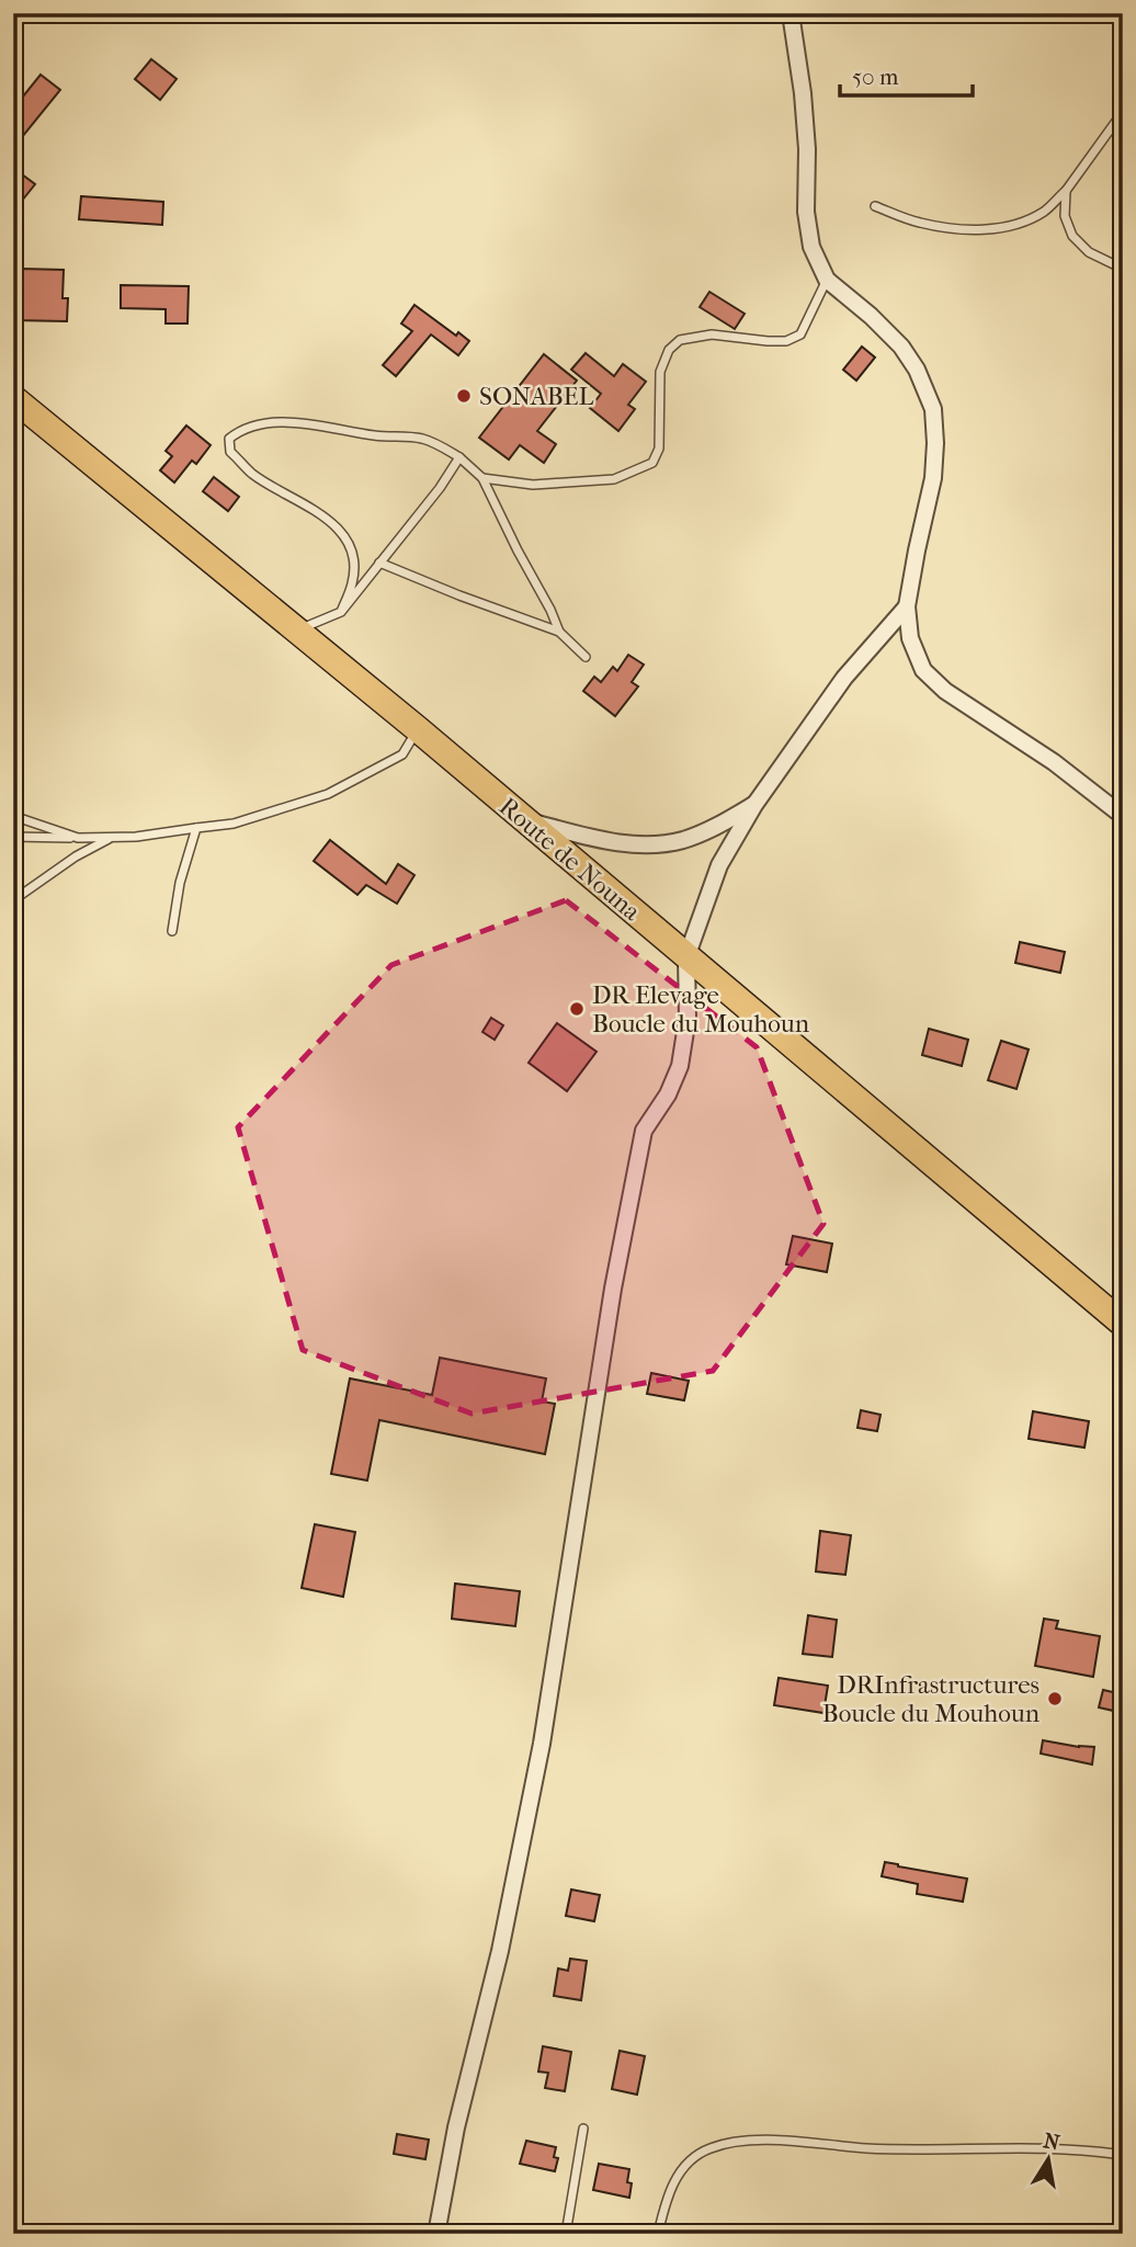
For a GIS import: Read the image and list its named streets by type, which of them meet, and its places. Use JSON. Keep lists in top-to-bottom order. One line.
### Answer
{"streets":{"main road":["Route de Nouna"]},"places":["SONABEL","DR Elevage Boucle du Mouhoun","DRInfrastructures Boucle du Mouhoun"],"scale_bar":"50 m","north":"top"}
